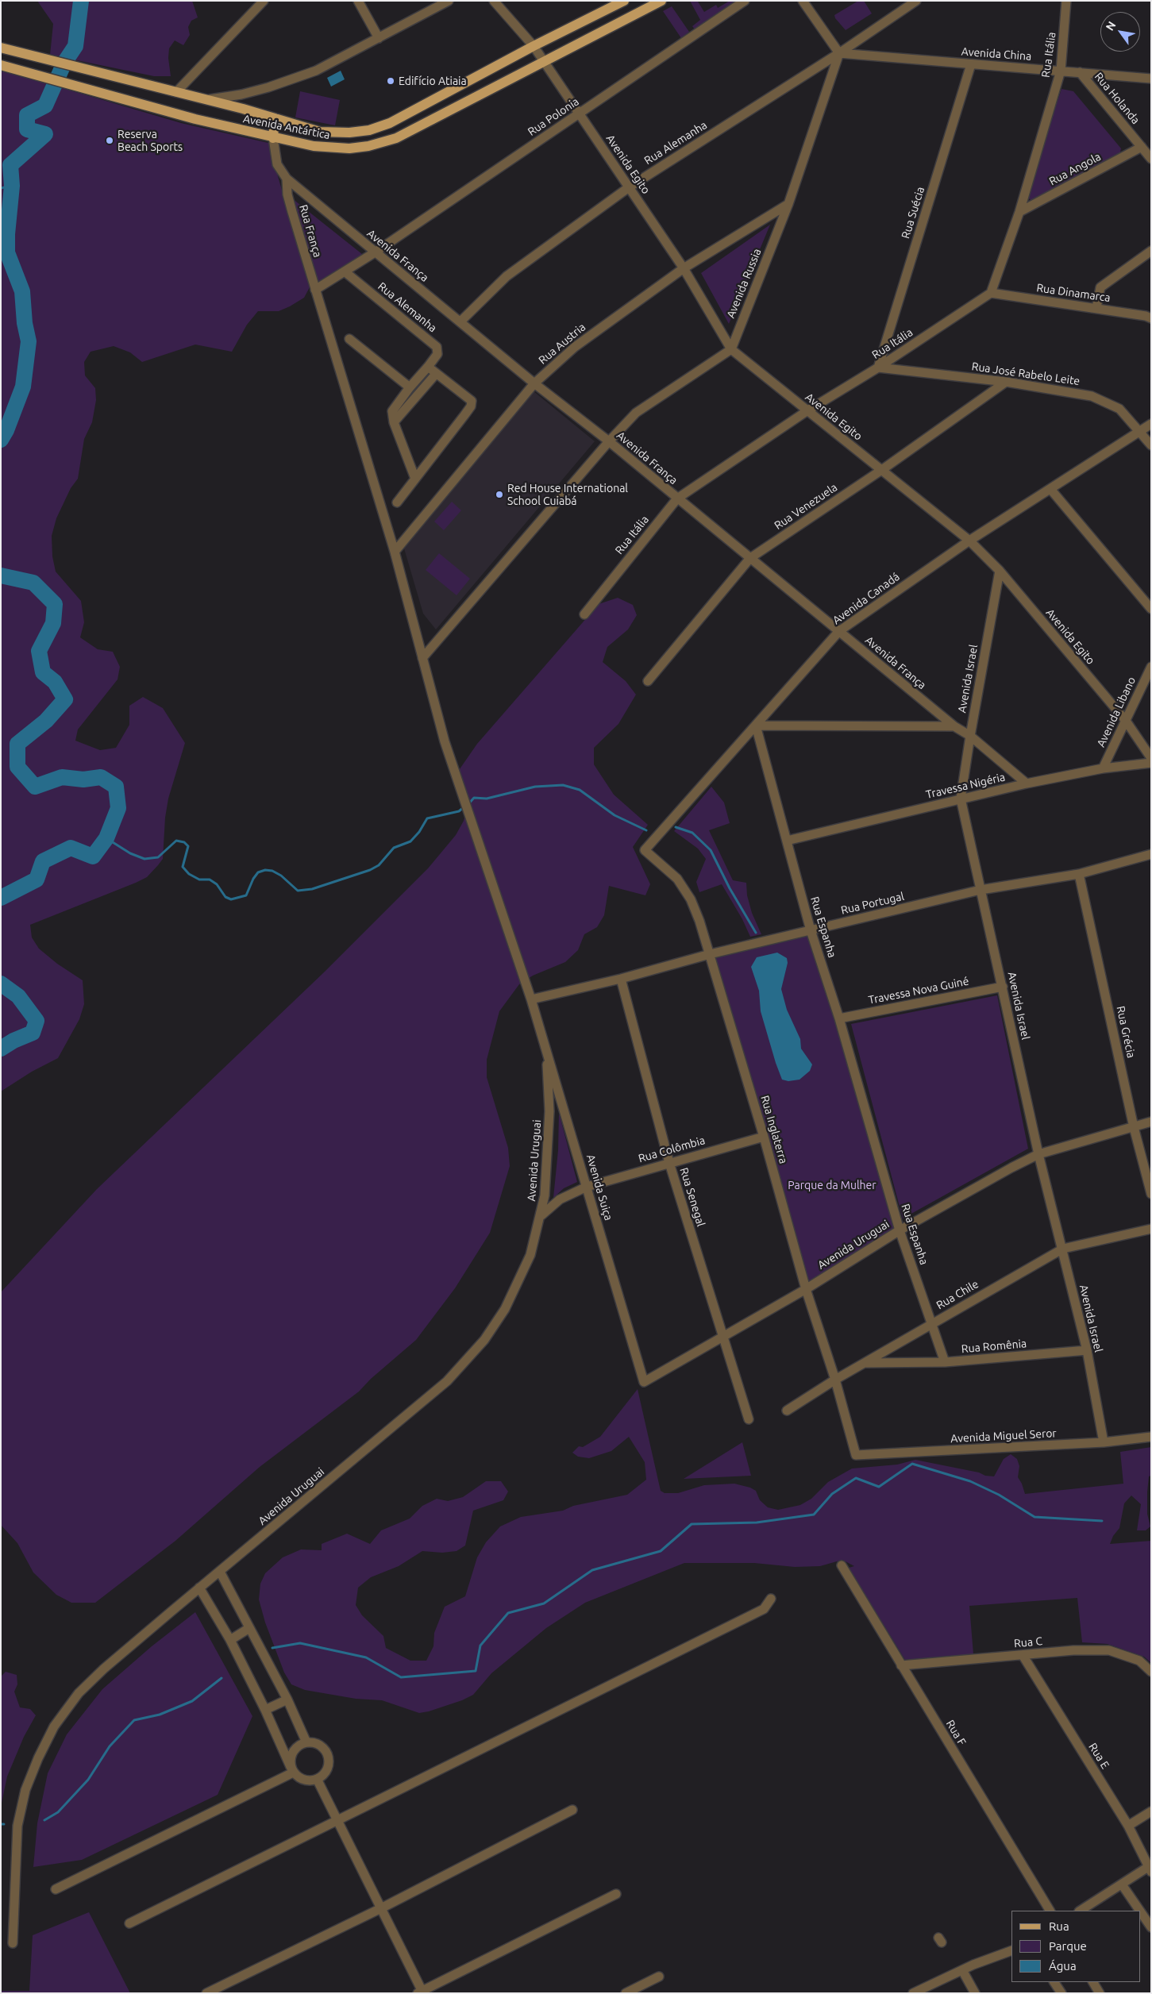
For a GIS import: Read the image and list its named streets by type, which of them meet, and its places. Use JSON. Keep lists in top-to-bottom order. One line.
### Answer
{"streets":{"main road":["Avenida Antártica"],"street":["Avenida China","Rua Itália","Rua Holanda","Rua Polonia","Rua Alemanha","Avenida Egito","Rua Angola","Rua Suécia","Rua França","Avenida França","Avenida Russia","Rua Dinamarca","Rua Austria","Rua José Rabelo Leite","Rua Venezuela","Avenida Canadá","Avenida Israel","Avenida Libano","Travessa Nigéria","Rua Portugal","Rua Espanha","Travessa Nova Guiné","Rua Grécia","Rua Inglaterra","Rua Colômbia","Avenida Uruguai","Avenida Suiça","Rua Senegal","Rua Chile","Rua Romênia","Avenida Miguel Seror","Rua C","Rua F","Rua E"]},"crossings":[["Avenida China","Rua Itália"],["Avenida China","Rua Holanda"],["Avenida China","Rua Alemanha"],["Avenida China","Rua Suécia"],["Avenida China","Avenida Russia"],["Rua Itália","Avenida Egito"],["Rua Itália","Rua Angola"],["Rua Itália","Rua Suécia"],["Rua Itália","Avenida França"],["Rua Itália","Rua Dinamarca"],["Rua Itália","Rua José Rabelo Leite"],["Rua Holanda","Rua Angola"],["Rua Polonia","Avenida Egito"],["Rua Polonia","Avenida França"],["Avenida Antártica","Avenida Egito"],["Avenida Antártica","Avenida França"],["Rua Alemanha","Avenida Egito"],["Rua Alemanha","Avenida França"],["Rua Alemanha","Avenida Russia"],["Avenida Egito","Avenida Russia"],["Avenida Egito","Rua Austria"],["Avenida Egito","Rua Venezuela"],["Avenida Egito","Avenida Canadá"],["Avenida Egito","Avenida Israel"],["Avenida Egito","Avenida Libano"],["Rua Suécia","Rua José Rabelo Leite"],["Rua França","Avenida França"],["Rua França","Rua Austria"],["Rua França","Avenida Suiça"],["Avenida França","Rua Austria"],["Avenida França","Rua Venezuela"],["Avenida França","Avenida Canadá"],["Avenida França","Avenida Israel"],["Avenida França","Travessa Nigéria"],["Avenida Russia","Rua Austria"],["Rua José Rabelo Leite","Rua Venezuela"],["Rua José Rabelo Leite","Avenida Canadá"],["Avenida Canadá","Rua Espanha"],["Avenida Canadá","Rua Inglaterra"],["Avenida Israel","Travessa Nigéria"],["Avenida Israel","Rua Portugal"],["Avenida Israel","Travessa Nova Guiné"],["Avenida Israel","Avenida Uruguai"],["Avenida Israel","Rua Chile"],["Avenida Israel","Rua Romênia"],["Avenida Israel","Avenida Miguel Seror"],["Avenida Libano","Travessa Nigéria"],["Travessa Nigéria","Rua Espanha"],["Rua Portugal","Rua Espanha"],["Rua Portugal","Rua Grécia"],["Rua Portugal","Rua Inglaterra"],["Rua Portugal","Avenida Suiça"],["Rua Portugal","Rua Senegal"],["Rua Espanha","Travessa Nova Guiné"],["Rua Espanha","Avenida Uruguai"],["Rua Espanha","Rua Chile"],["Rua Grécia","Avenida Uruguai"],["Rua Inglaterra","Rua Colômbia"],["Rua Inglaterra","Avenida Uruguai"],["Rua Inglaterra","Rua Chile"],["Rua Inglaterra","Avenida Miguel Seror"],["Rua Colômbia","Avenida Uruguai"],["Rua Colômbia","Avenida Suiça"],["Rua Colômbia","Rua Senegal"],["Avenida Uruguai","Avenida Suiça"],["Avenida Uruguai","Rua Senegal"],["Rua Chile","Rua Romênia"],["Rua C","Rua F"],["Rua C","Rua E"]],"parks":["Parque da Mulher"],"places":["Edifício Atiaia","Reserva Beach Sports","Red House International School Cuiabá"],"legend":["Rua","Parque","Água"],"north":"top left"}
